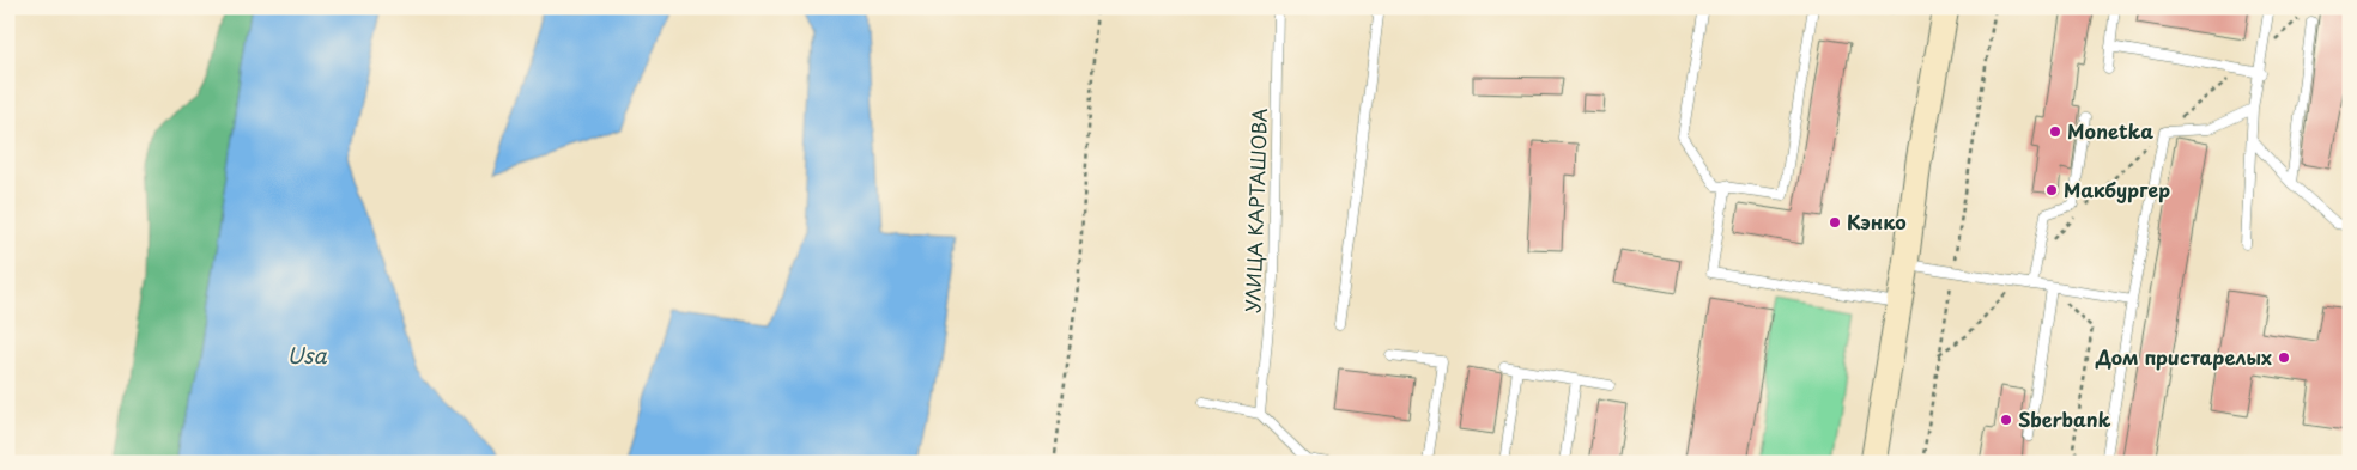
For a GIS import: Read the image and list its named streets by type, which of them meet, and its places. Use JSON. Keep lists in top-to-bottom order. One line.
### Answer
{"streets":{"lane":["УЛИЦА КАРТАШОВА"]},"water":["Usa"],"places":["Monetka","Макбургер","Кэнко","Дом пристарелых","Sberbank"]}
